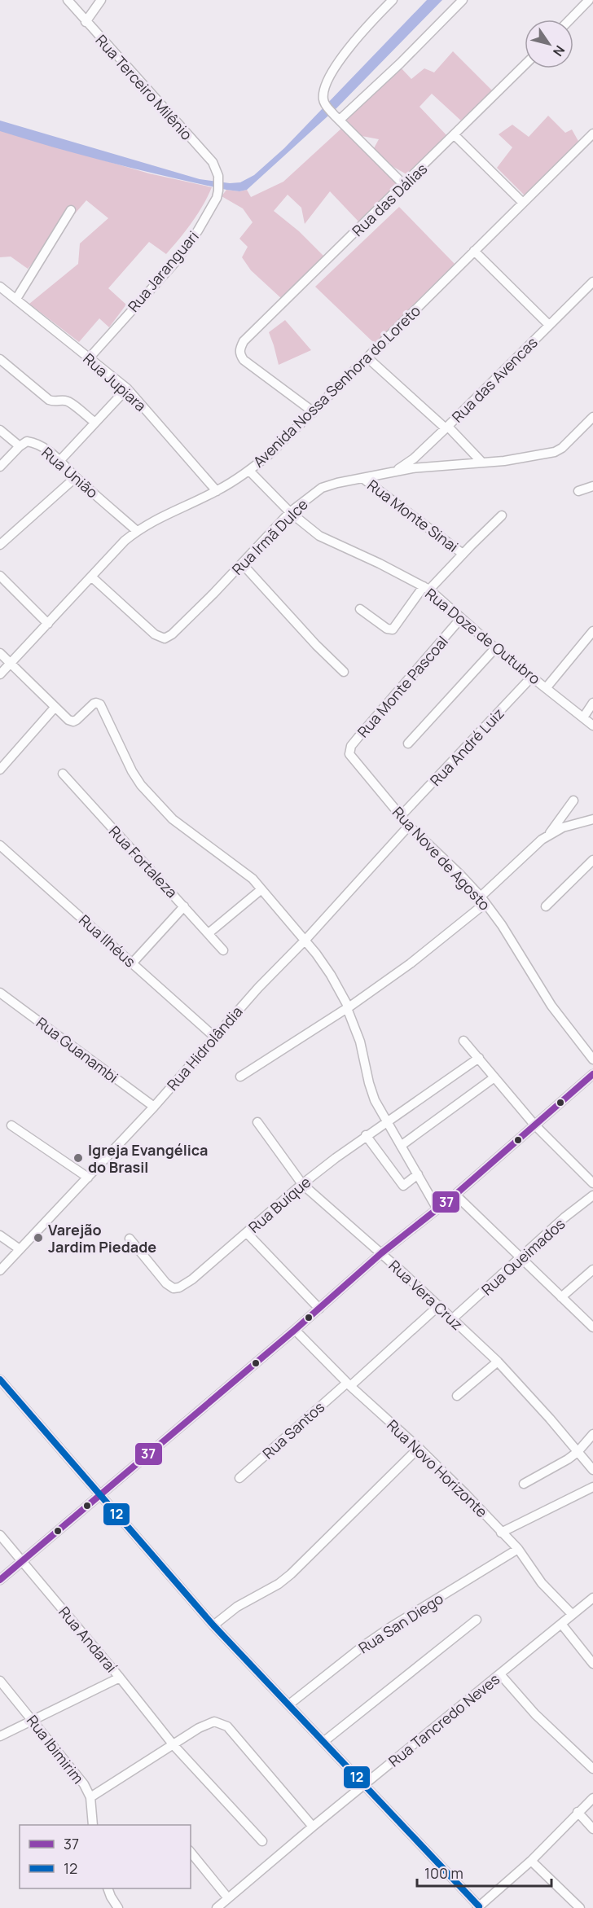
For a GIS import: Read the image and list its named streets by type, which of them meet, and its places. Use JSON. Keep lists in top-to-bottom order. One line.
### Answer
{"streets":{"street":["Rua Terceiro Milênio","Rua das Dálias","Rua Jaranguari","Rua das Avencas","Rua Jupiara","Avenida Nossa Senhora do Loreto","Rua União","Rua Monte Sinai","Rua Irmã Dulce","Rua Doze de Outubro","Rua Monte Pascoal","Rua André Luiz","Rua Nove de Agosto","Rua Fortaleza","Rua Ilhéus","Rua Hidrolândia","Rua Guanambi","Rua Buíque","Rua Queimados","Rua Vera Cruz","Rua Santos","Rua Novo Horizonte","Rua San Diego","Rua Andaraí","Rua Tancredo Neves","Rua Ibimirim"]},"crossings":[["Rua Terceiro Milênio","Rua Jaranguari"],["Rua das Dálias","Avenida Nossa Senhora do Loreto"],["Rua Jaranguari","Rua Jupiara"],["Rua das Avencas","Rua Irmã Dulce"],["Rua Jupiara","Avenida Nossa Senhora do Loreto"],["Avenida Nossa Senhora do Loreto","Rua União"],["Avenida Nossa Senhora do Loreto","Rua Irmã Dulce"],["Avenida Nossa Senhora do Loreto","Rua Doze de Outubro"],["Rua Monte Sinai","Rua Irmã Dulce"],["Rua Irmã Dulce","Rua Doze de Outubro"],["Rua Doze de Outubro","Rua Monte Pascoal"],["Rua Doze de Outubro","Rua André Luiz"],["Rua Monte Pascoal","Rua Nove de Agosto"],["Rua André Luiz","Rua Nove de Agosto"],["Rua Nove de Agosto","Rua Hidrolândia"],["Rua Ilhéus","Rua Hidrolândia"],["Rua Hidrolândia","Rua Guanambi"],["Rua Buíque","Rua Vera Cruz"],["Rua Queimados","Rua Vera Cruz"],["Rua Vera Cruz","Rua Santos"],["Rua Santos","Rua Novo Horizonte"],["Rua Novo Horizonte","Rua San Diego"],["Rua Novo Horizonte","Rua Tancredo Neves"]],"places":["Igreja Evangélica do Brasil","Varejão Jardim Piedade"],"lines":["transit line 37","transit line 12"],"legend":["37","12"],"scale_bar":"100 m","north":"bottom right"}
